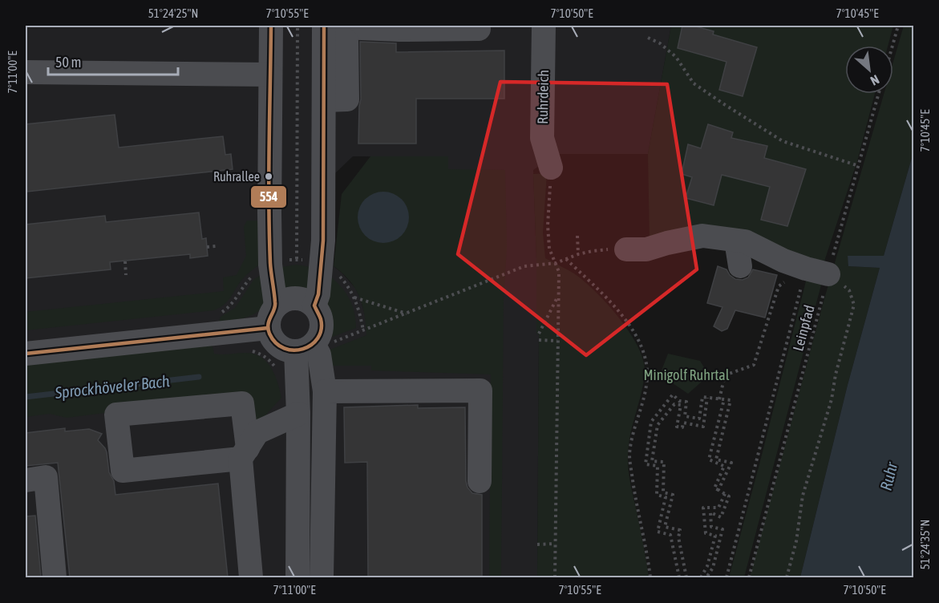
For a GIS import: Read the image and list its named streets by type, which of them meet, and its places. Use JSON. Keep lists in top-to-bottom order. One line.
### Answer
{"streets":{"street":["Ruhrdeich"],"path":["Leinpfad"]},"water":["Sprockhöveler Bach","Ruhr"],"parks":["Minigolf Ruhrtal"],"places":["Ruhrallee"],"lines":["transit line 554"],"scale_bar":"50 m","north":"bottom right","coordinates":["51°24'25\"N","7°10'55\"E","7°10'50\"E","7°10'45\"E","7°11'00\"E","51°24'35\"N"]}
